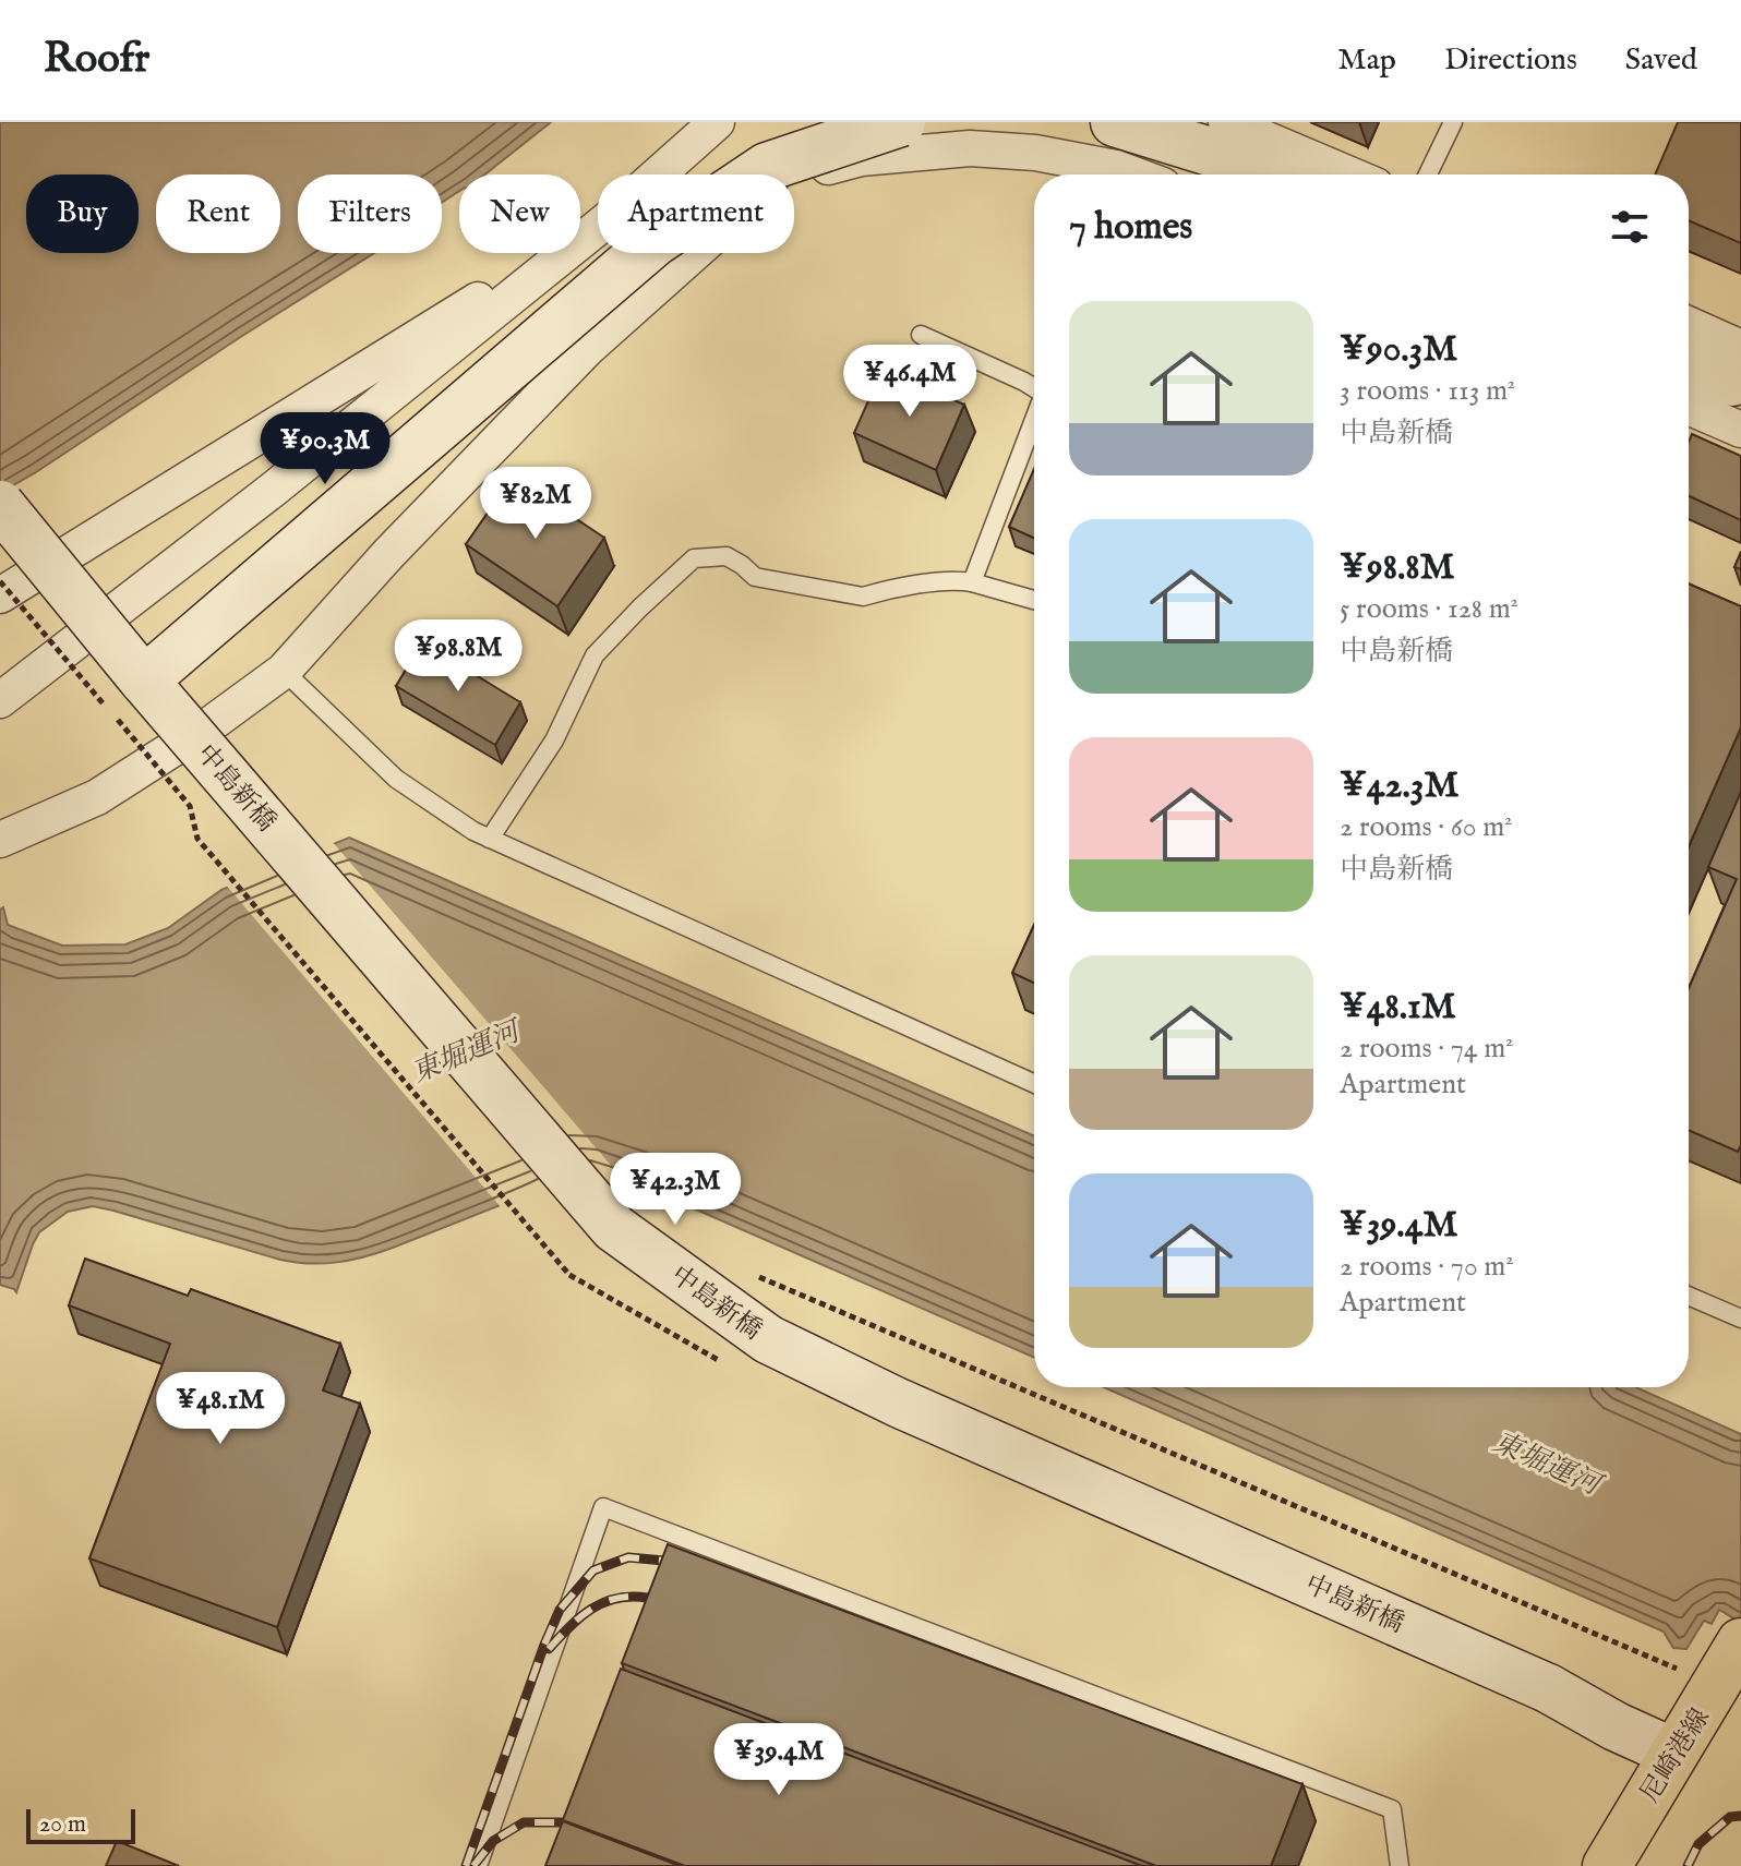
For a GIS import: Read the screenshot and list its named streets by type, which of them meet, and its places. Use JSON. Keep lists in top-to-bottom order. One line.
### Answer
{"streets":{"main road":["尼崎港線"],"street":["中島新橋"]},"crossings":[["中島新橋","尼崎港線"]],"water":["東堀運河"],"scale_bar":"20 m","page":{"header":"Roofr","nav":["Map","Directions","Saved"],"chip":["Buy","Rent","Filters","New","Apartment"],"heading":"7 homes","list":[{"name":"¥90.3M","note":"3 rooms · 113 m² · 中島新橋"},{"name":"¥98.8M","note":"5 rooms · 128 m² · 中島新橋"},{"name":"¥42.3M","note":"2 rooms · 60 m² · 中島新橋"},{"name":"¥48.1M","note":"2 rooms · 74 m² · Apartment"},{"name":"¥39.4M","note":"2 rooms · 70 m² · Apartment"}],"price":["¥46.4M","¥90.3M","¥82M","¥98.8M","¥42.3M","¥48.1M","¥39.4M"],"scale":"20 m"}}
